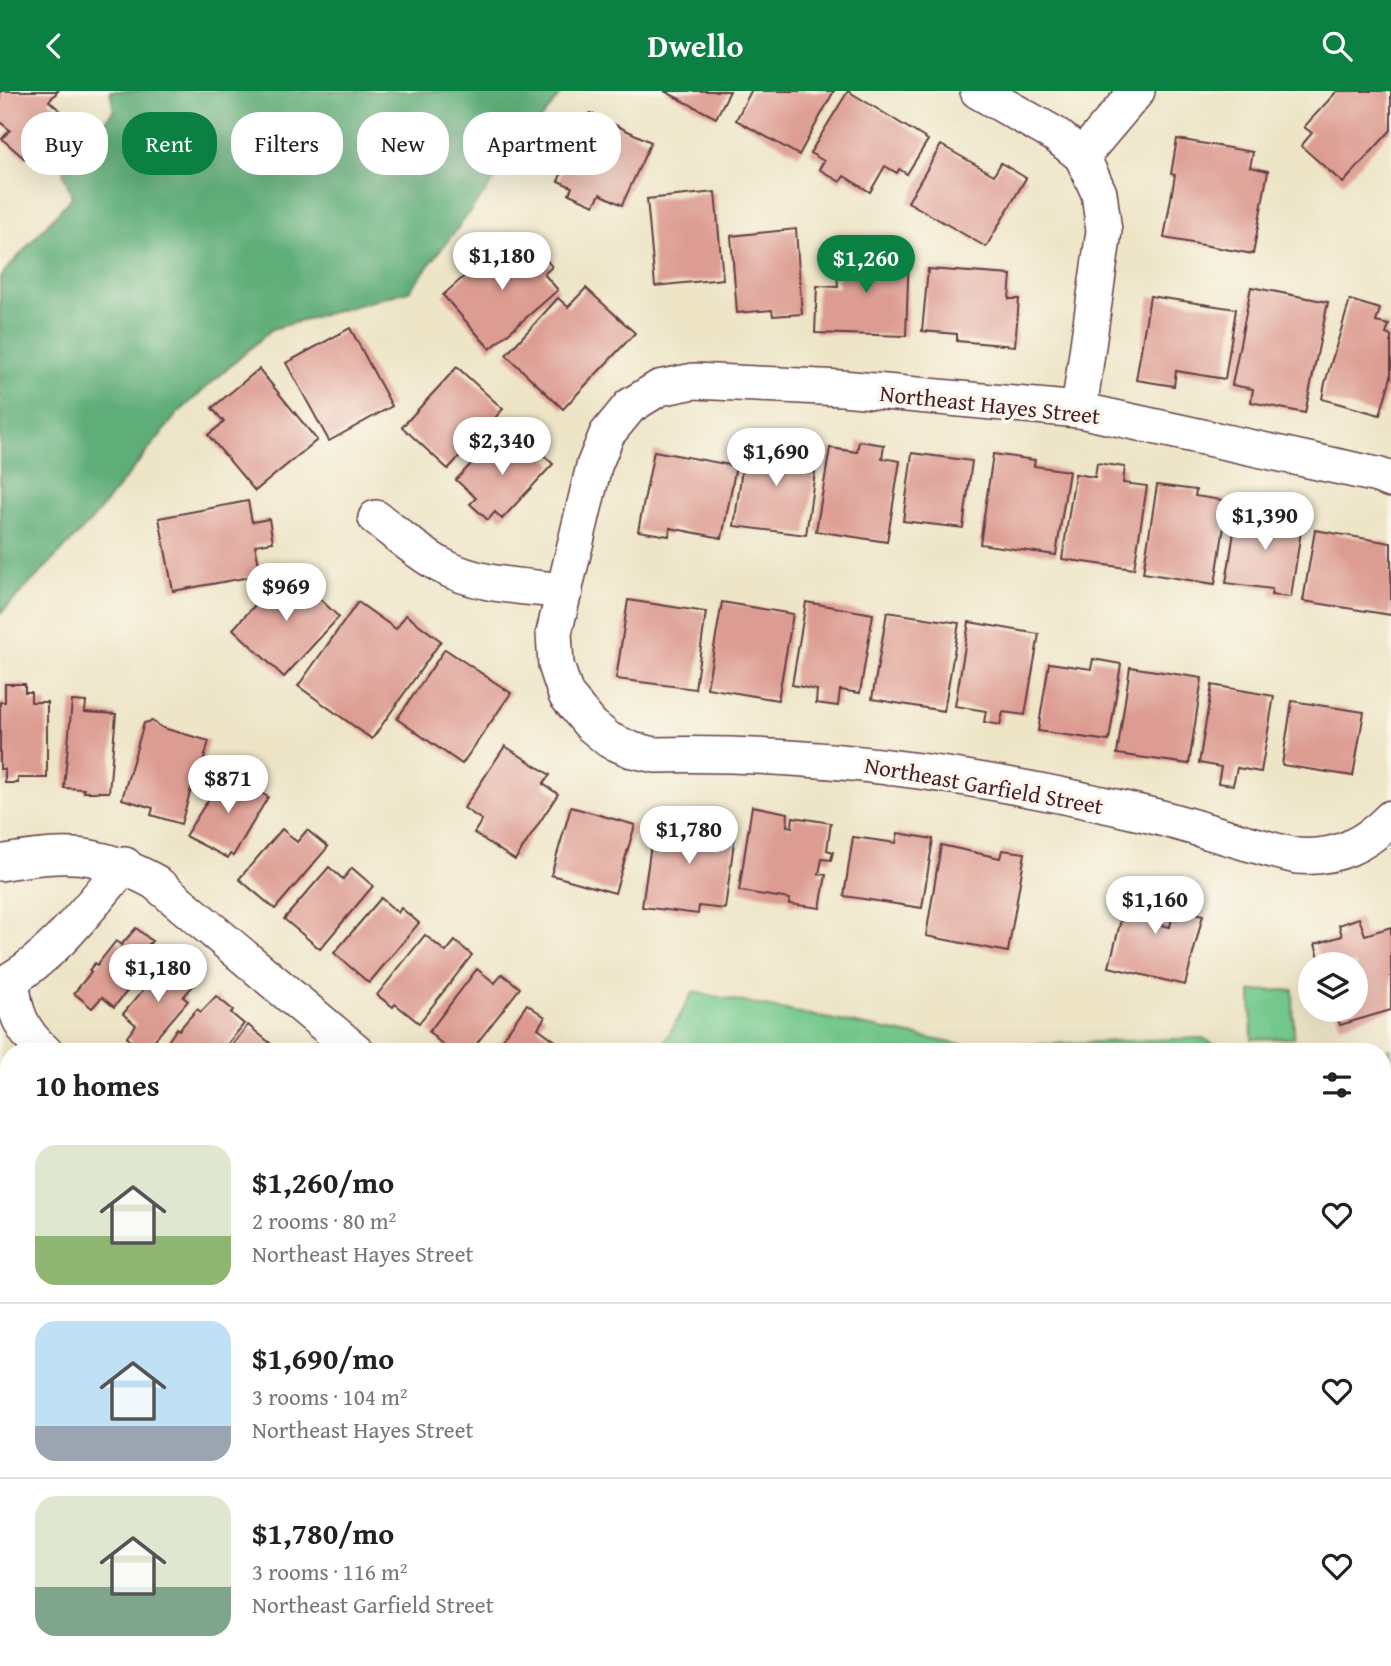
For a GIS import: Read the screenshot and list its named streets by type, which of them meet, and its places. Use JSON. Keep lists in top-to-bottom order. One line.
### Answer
{"streets":{"street":["Northeast Hayes Street","Northeast Garfield Street"]},"crossings":[["Northeast Hayes Street","Northeast Garfield Street"]],"page":{"header":"Dwello","chip":["Buy","Rent","Filters","New","Apartment"],"price":["$1,180","$1,260","$2,340","$1,690","$1,390","$969","$871","$1,780","$1,160","$1,180"],"heading":"10 homes","list":[{"name":"$1,260/mo","note":"2 rooms · 80 m² · Northeast Hayes Street"},{"name":"$1,690/mo","note":"3 rooms · 104 m² · Northeast Hayes Street"},{"name":"$1,780/mo","note":"3 rooms · 116 m² · Northeast Garfield Street"}]}}
